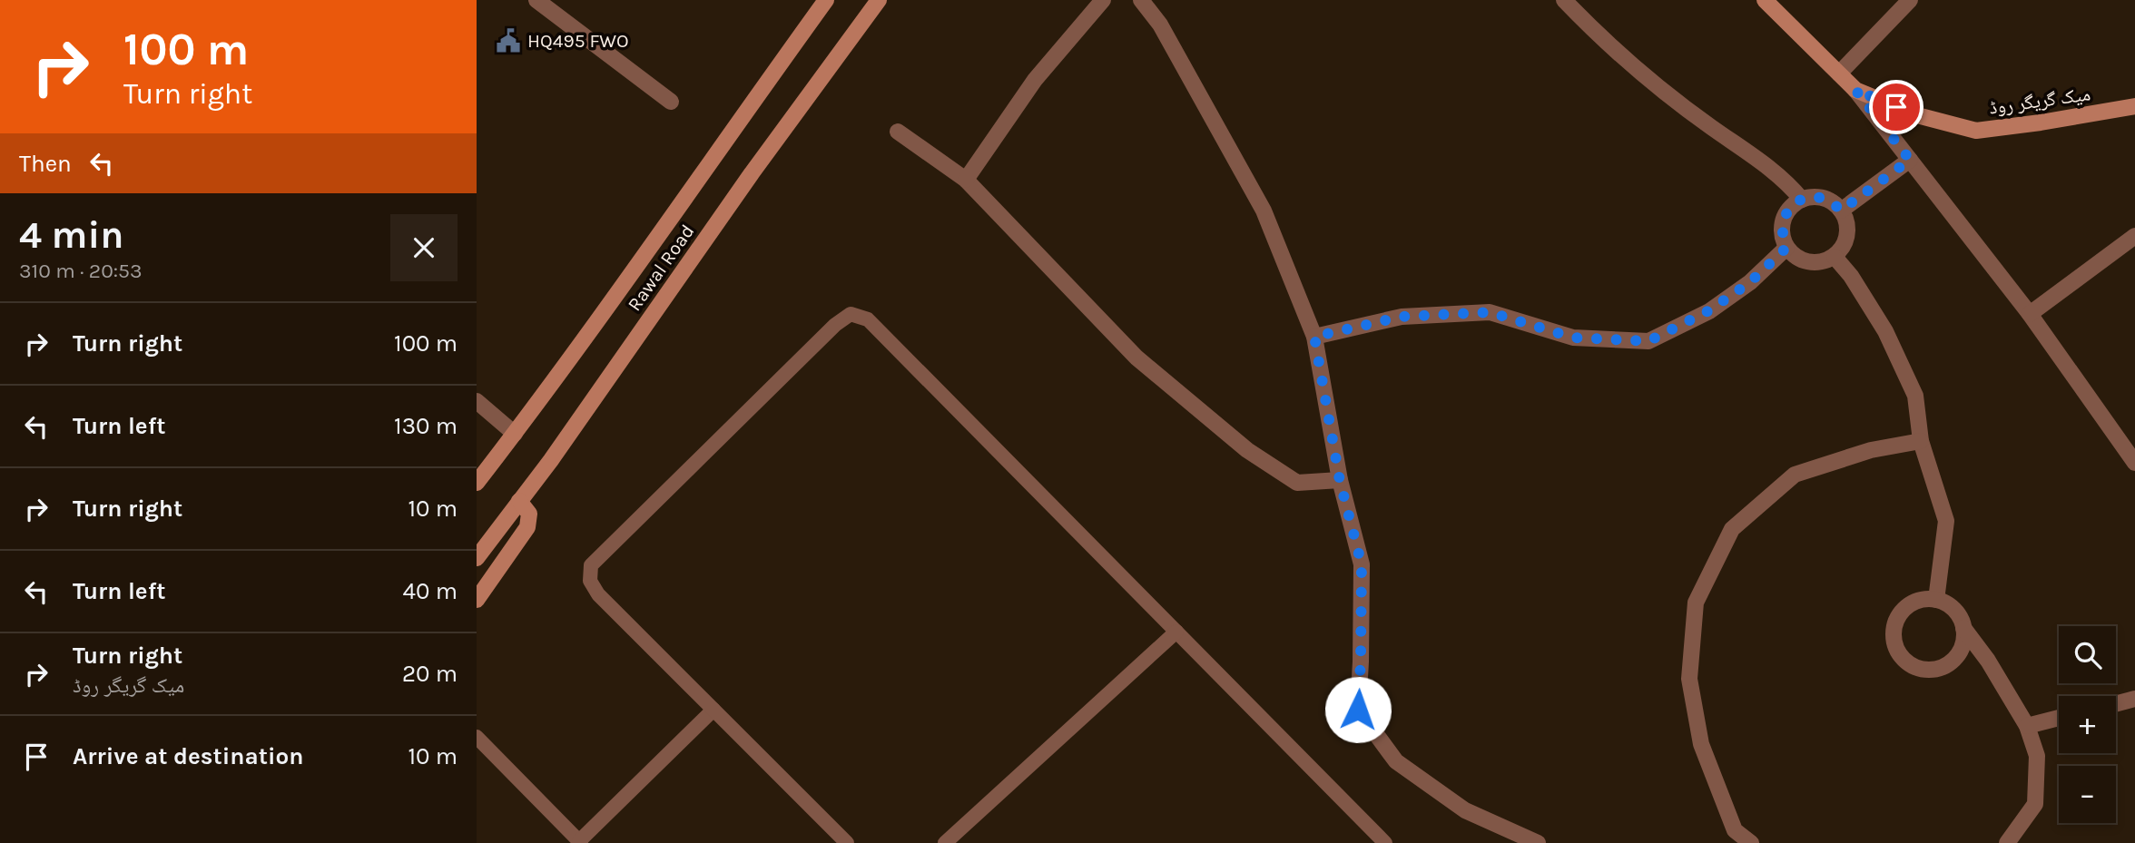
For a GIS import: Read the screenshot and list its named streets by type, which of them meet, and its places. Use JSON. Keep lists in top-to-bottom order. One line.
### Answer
{"streets":{"main road":["میک گریگر روڈ","Rawal Road"]},"places":{"public building":["HQ495 FWO"]},"page":{"turn":["100 m","Turn right"],"then":"Then","heading":["4 min","310 m · 20:53"],"list":[{"name":"Turn right","value":"100 m"},{"name":"Turn left","value":"130 m"},{"name":"Turn right","value":"10 m"},{"name":"Turn left","value":"40 m"},{"name":"Turn right","note":"میک گریگر روڈ","value":"20 m"},{"name":"Arrive at destination","value":"10 m"}],"map_buttons":["+","−"]}}
